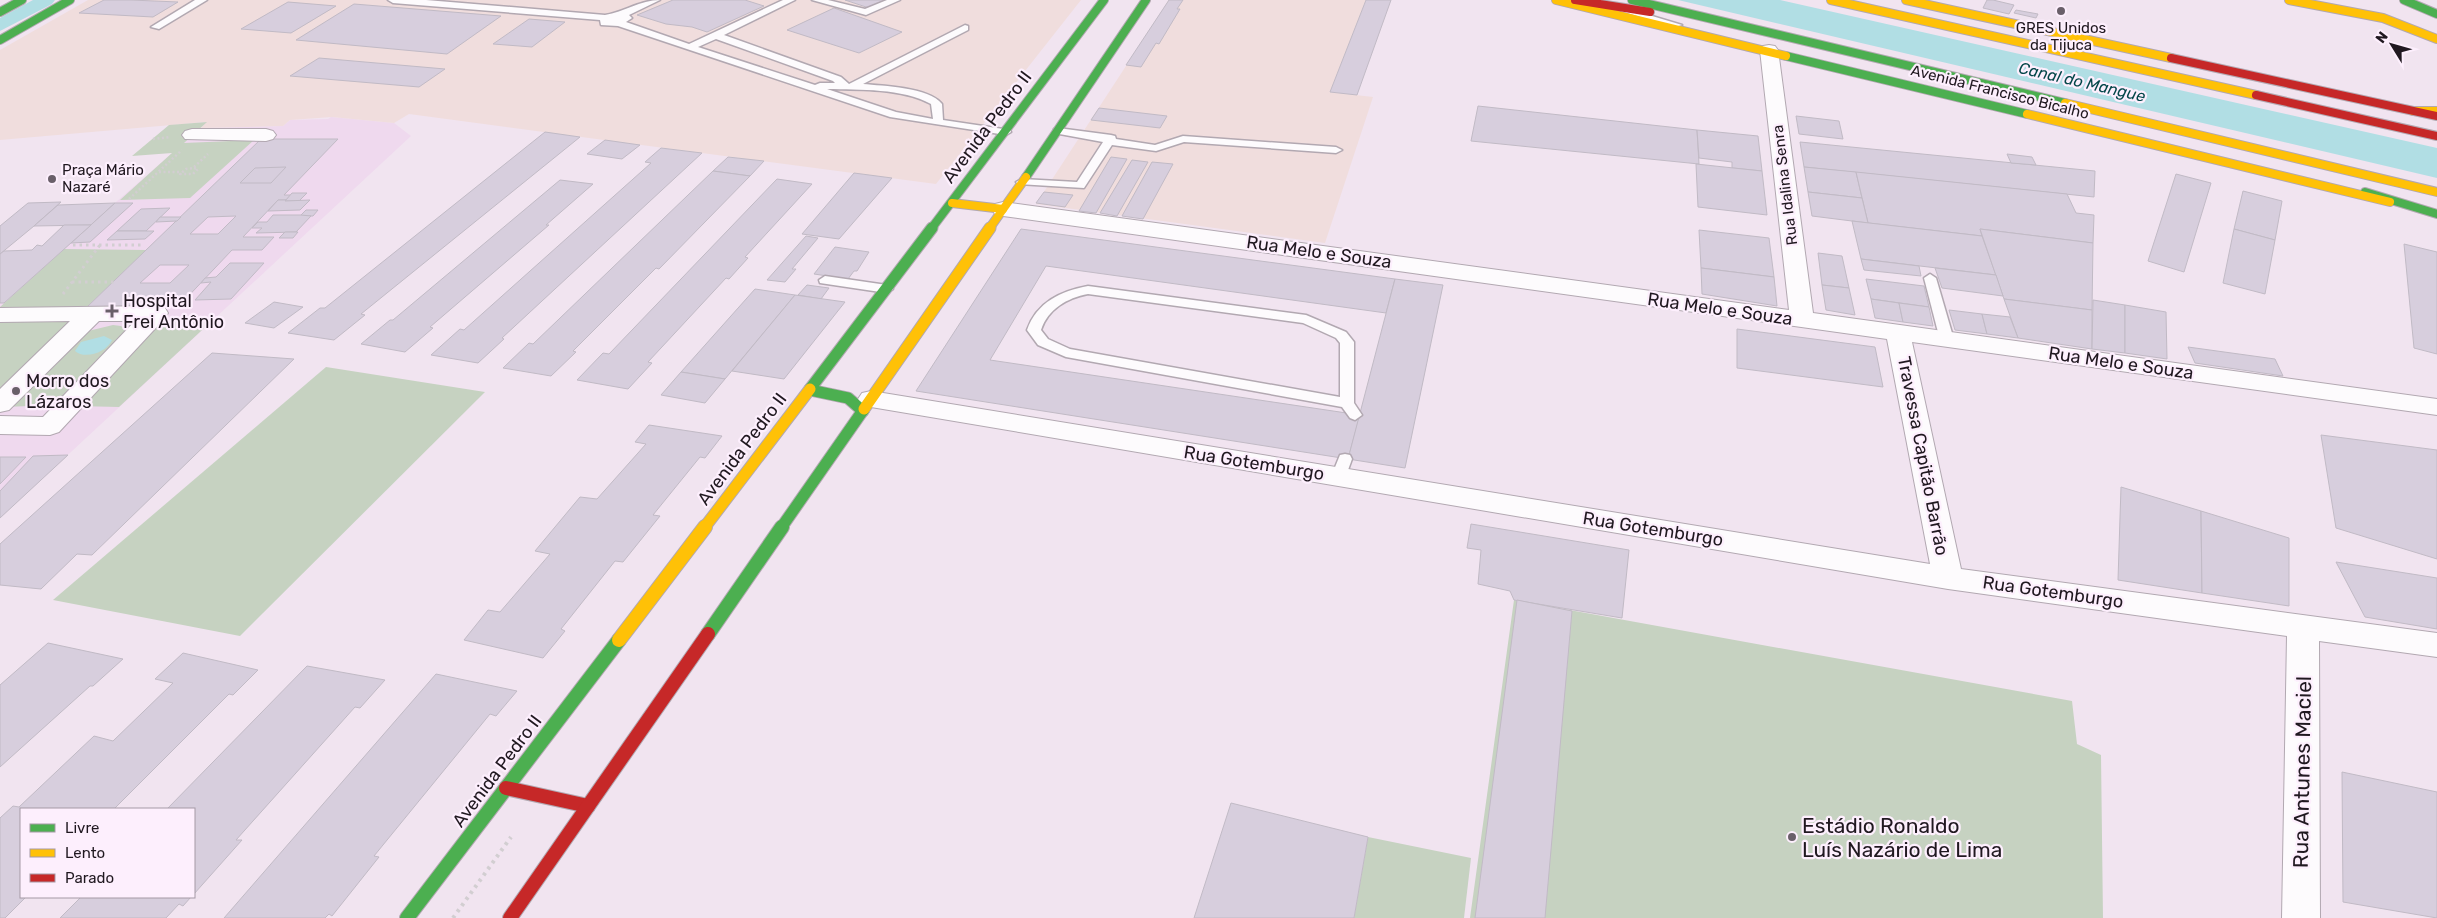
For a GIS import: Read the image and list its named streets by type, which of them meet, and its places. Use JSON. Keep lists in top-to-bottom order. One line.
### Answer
{"streets":{"main road":["Avenida Francisco Bicalho","Avenida Pedro II"],"street":["Rua Idalina Senra","Rua Melo e Souza","Travessa Capitão Barrão","Rua Gotemburgo","Rua Antunes Maciel"]},"crossings":[["Avenida Francisco Bicalho","Rua Idalina Senra"],["Rua Idalina Senra","Rua Melo e Souza"],["Rua Melo e Souza","Travessa Capitão Barrão"],["Travessa Capitão Barrão","Rua Gotemburgo"],["Rua Gotemburgo","Rua Antunes Maciel"]],"water":["Canal do Mangue"],"places":{"other":["GRES Unidos da Tijuca","Praça Mário Nazaré","Morro dos Lázaros","Estádio Ronaldo Luís Nazário de Lima"],"health":["Hospital Frei Antônio"]},"legend":["Livre","Lento","Parado"],"north":"top left"}
